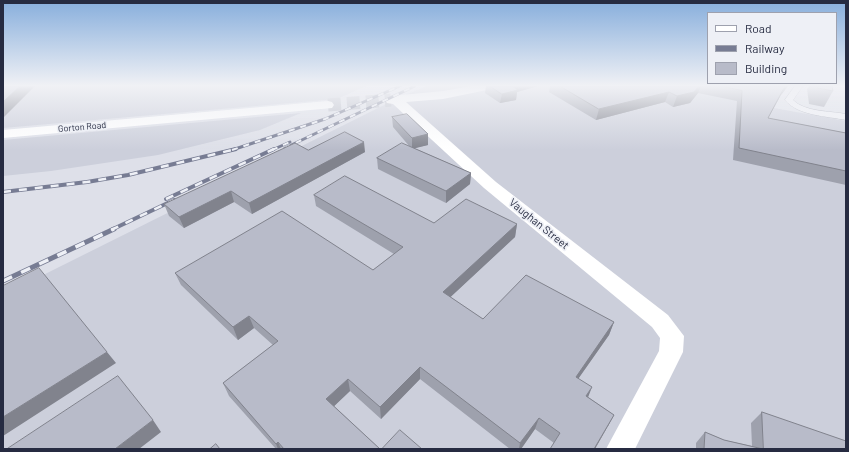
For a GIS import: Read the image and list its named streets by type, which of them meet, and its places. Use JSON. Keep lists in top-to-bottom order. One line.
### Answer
{"streets":{"street":["Gorton Road","Vaughan Street"]},"legend":["Road","Railway","Building"]}
